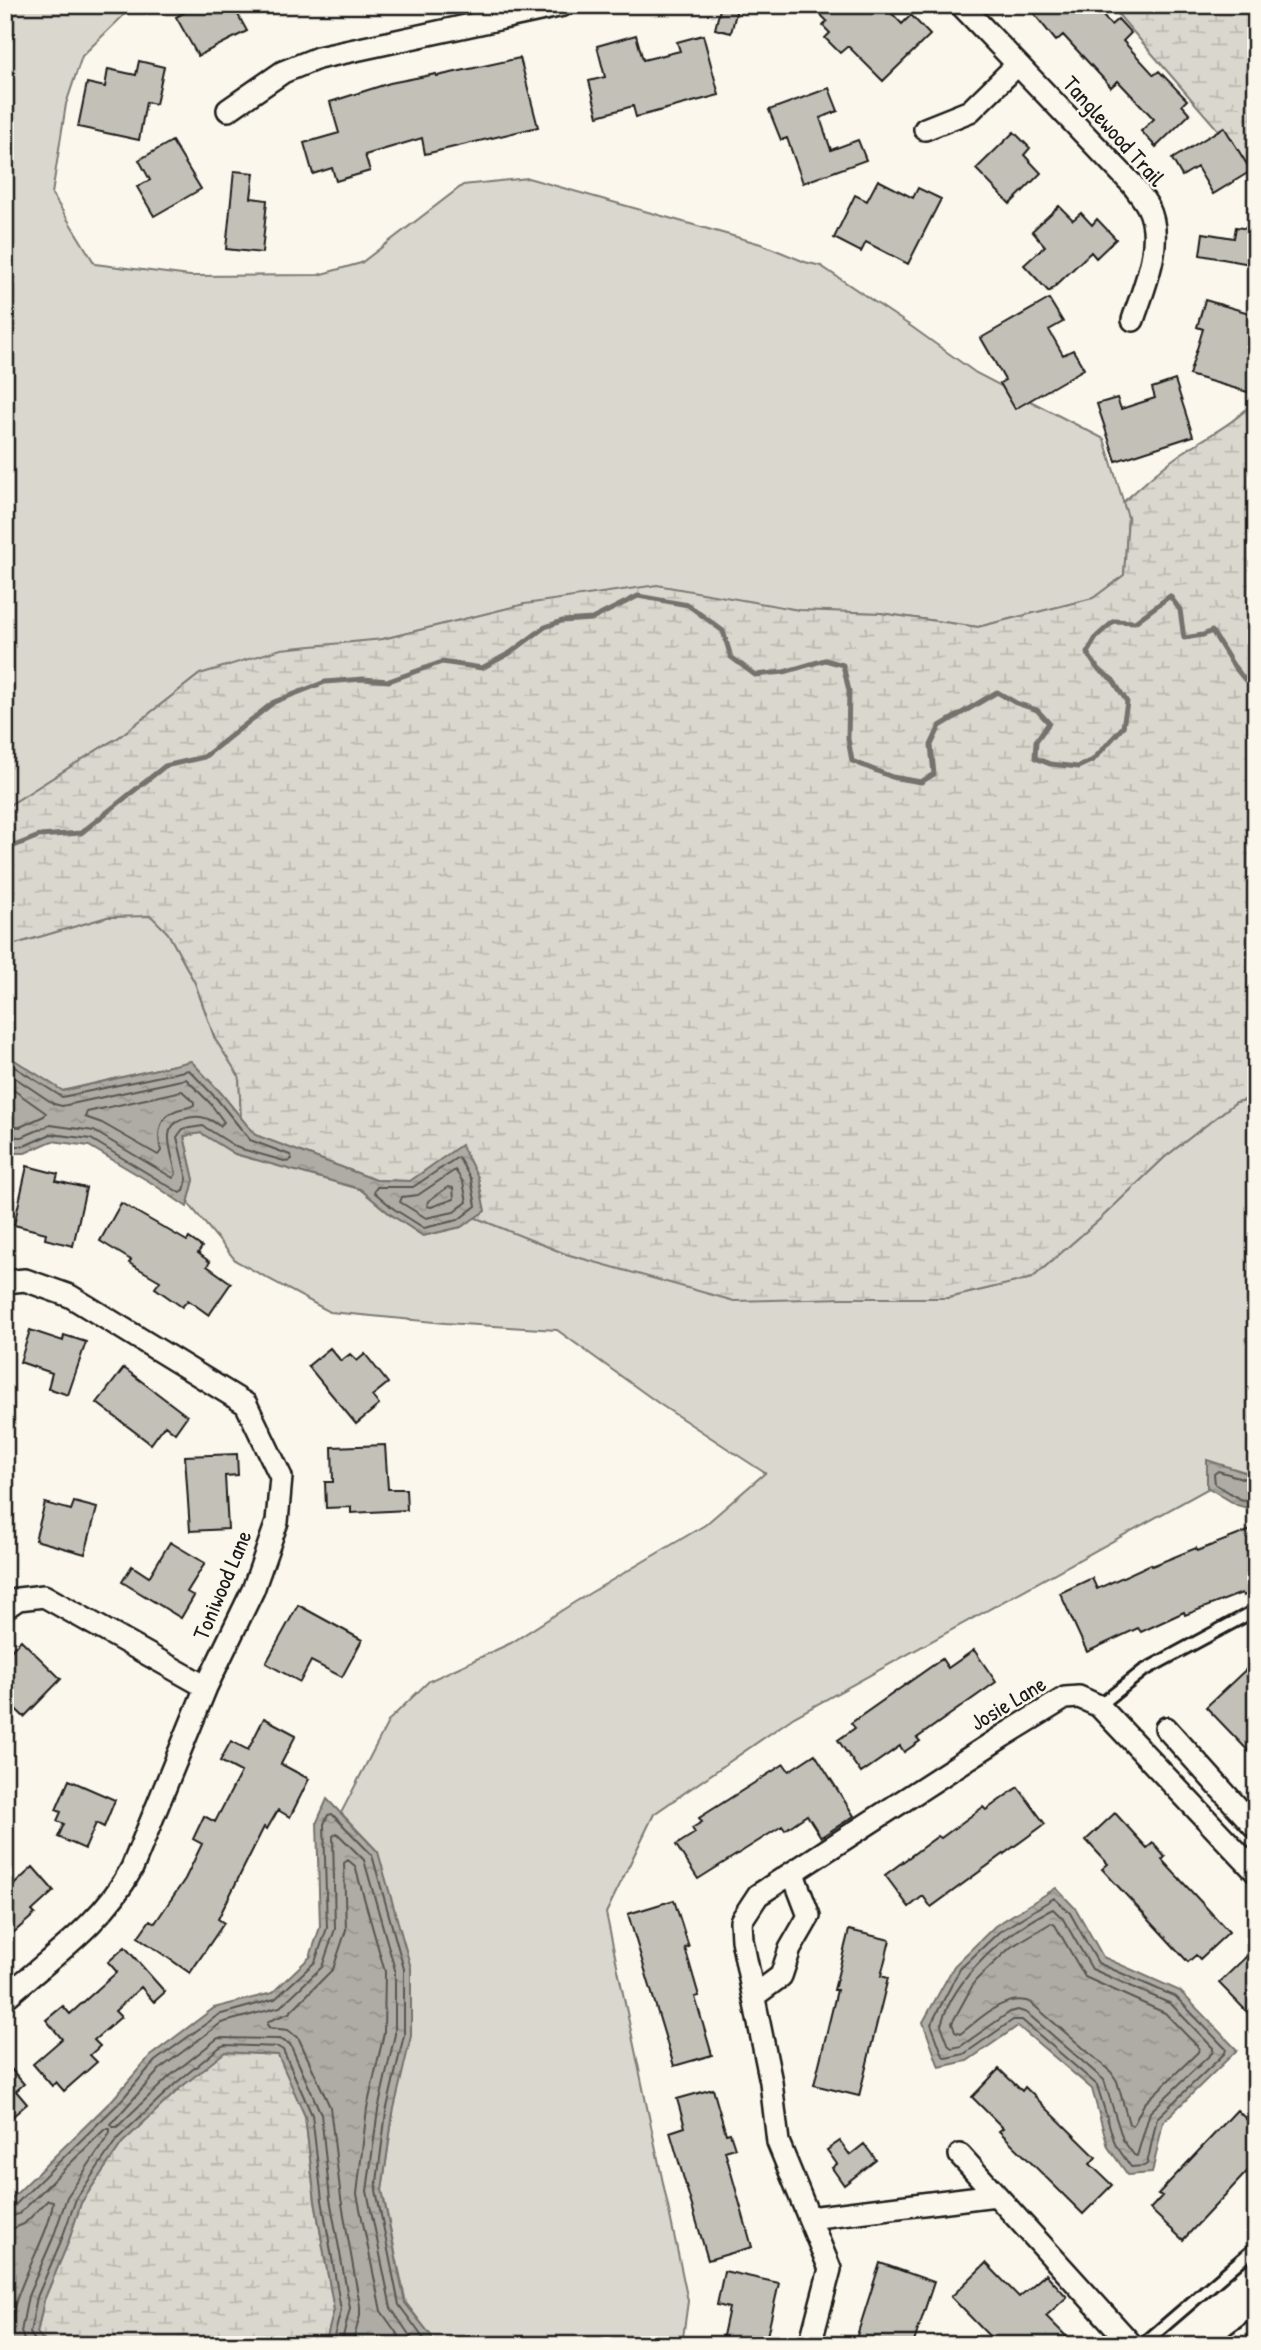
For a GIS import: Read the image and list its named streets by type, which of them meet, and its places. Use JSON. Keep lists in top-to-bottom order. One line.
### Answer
{"streets":{"street":["Tanglewood Trail","Toniwood Lane","Josie Lane"]}}
